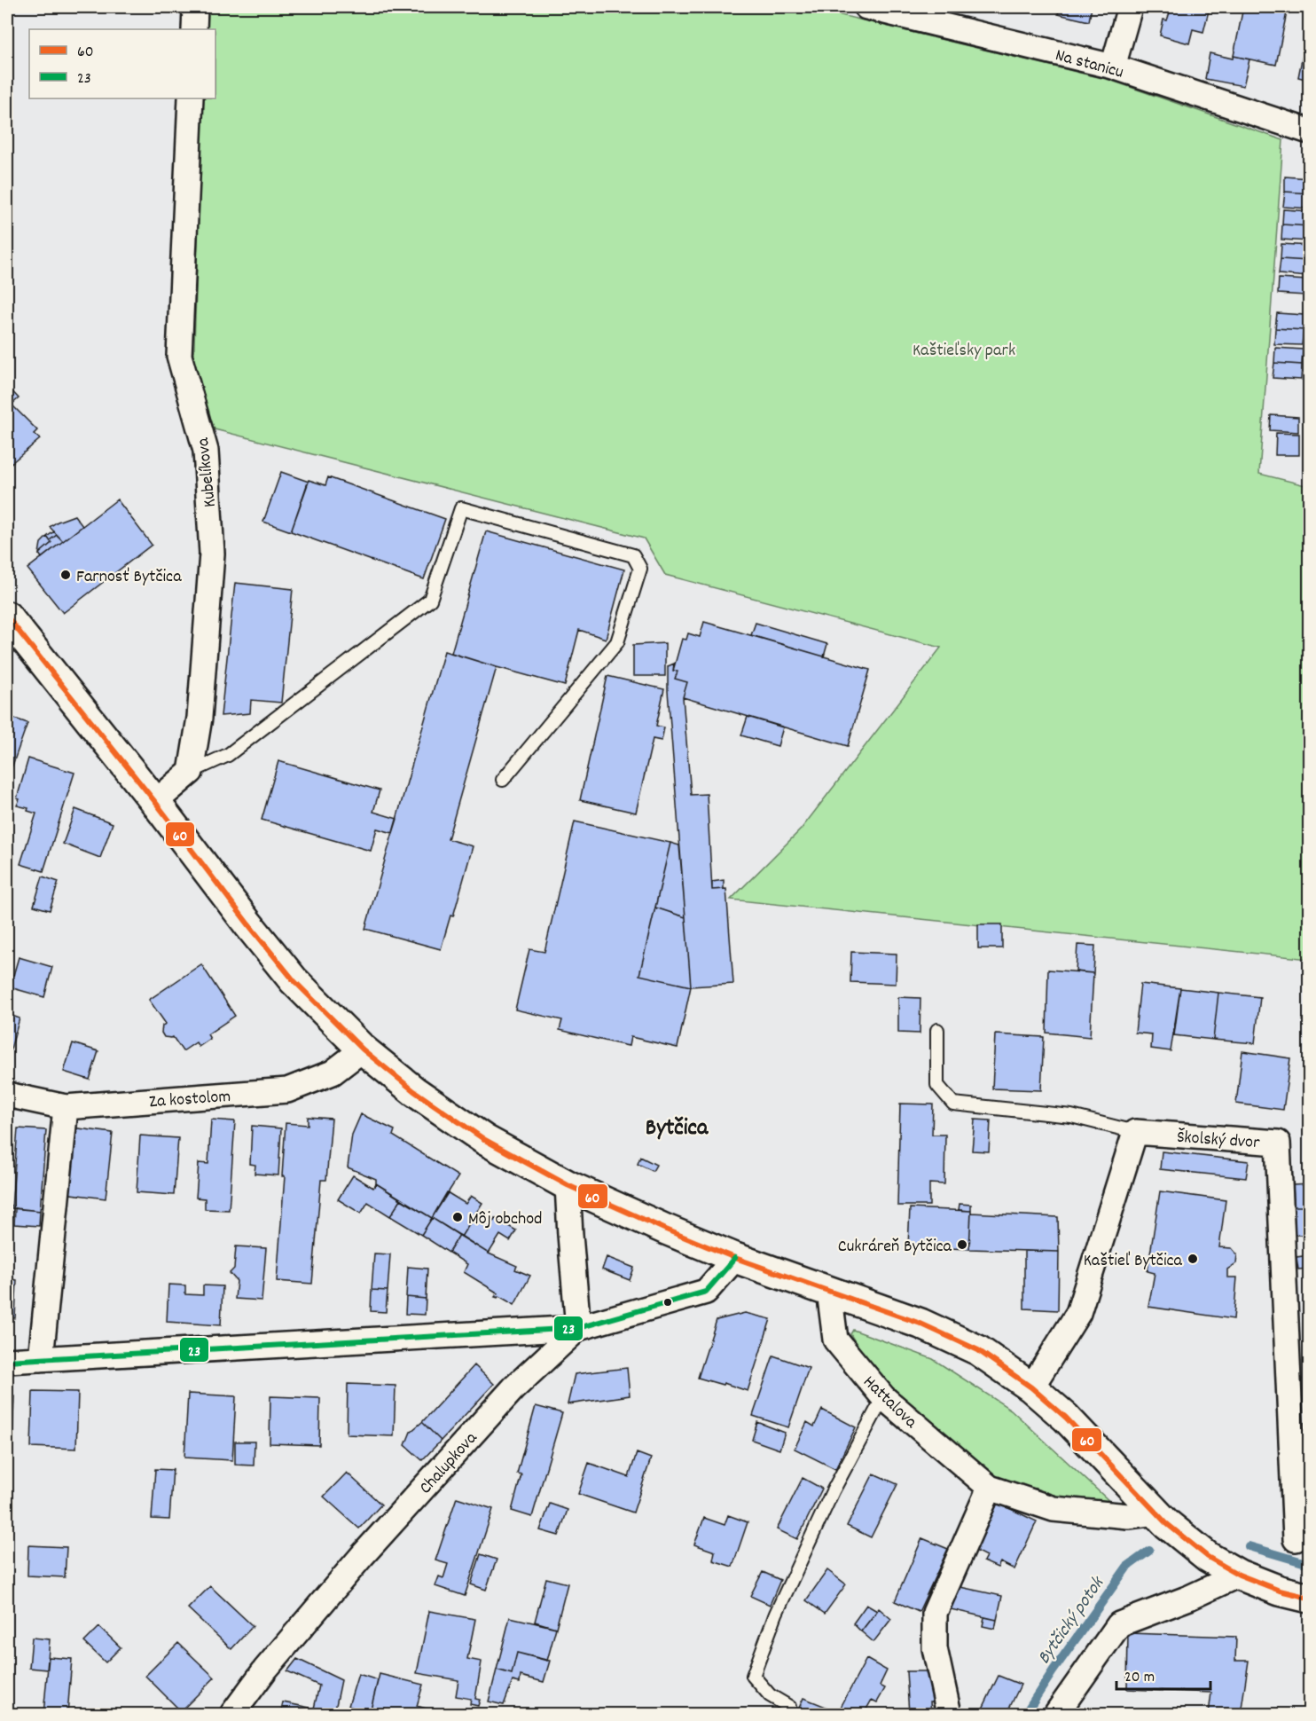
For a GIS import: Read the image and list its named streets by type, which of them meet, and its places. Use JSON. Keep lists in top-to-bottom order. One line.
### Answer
{"streets":{"street":["Na stanicu","Kubelíkova","Za kostolom","Školský dvor","Hattalova","Chalupkova"]},"districts":["Bytčica"],"water":["Bytčický potok"],"parks":["Kaštieľsky park"],"places":["Farnosť Bytčica","Môj obchod","Cukráreň Bytčica","Kaštieľ Bytčica"],"lines":["transit line 60","transit line 23"],"legend":["60","23"],"scale_bar":"20 m"}
